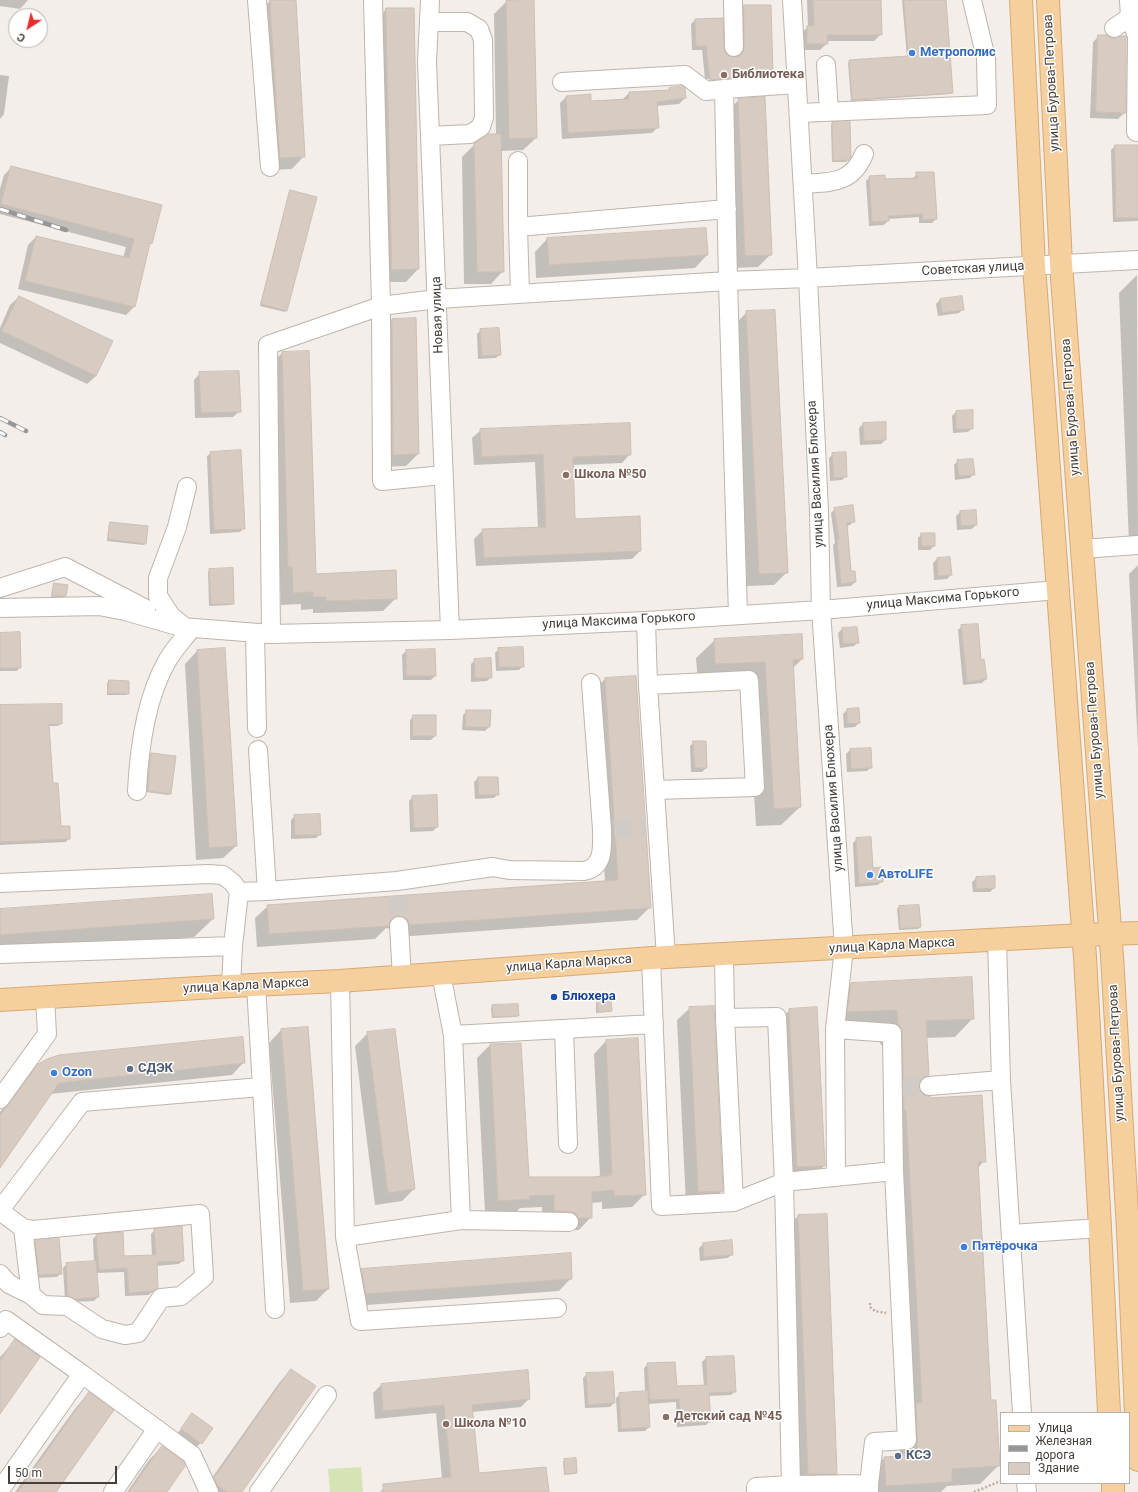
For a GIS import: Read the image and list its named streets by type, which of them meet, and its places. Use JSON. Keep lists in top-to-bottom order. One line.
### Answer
{"streets":{"main road":["улица Бурова-Петрова","улица Карла Маркса"],"street":["Советская улица","Новая улица","улица Василия Блюхера","улица Максима Горького"]},"crossings":[["улица Бурова-Петрова","Советская улица"],["улица Бурова-Петрова","улица Максима Горького"],["улица Бурова-Петрова","улица Карла Маркса"],["Советская улица","Новая улица"],["Советская улица","улица Василия Блюхера"],["Советская улица","улица Максима Горького"],["Новая улица","улица Максима Горького"],["улица Василия Блюхера","улица Максима Горького"],["улица Василия Блюхера","улица Карла Маркса"]],"places":["Метрополис","Библиотека","Школа №50","АвтоLIFE","Блюхера","СДЭК","Ozon","Пятёрочка","Детский сад №45","Школа №10","КСЭ"],"legend":["Улица","Железная дорога","Здание"],"scale_bar":"50 m","north":"bottom left"}
